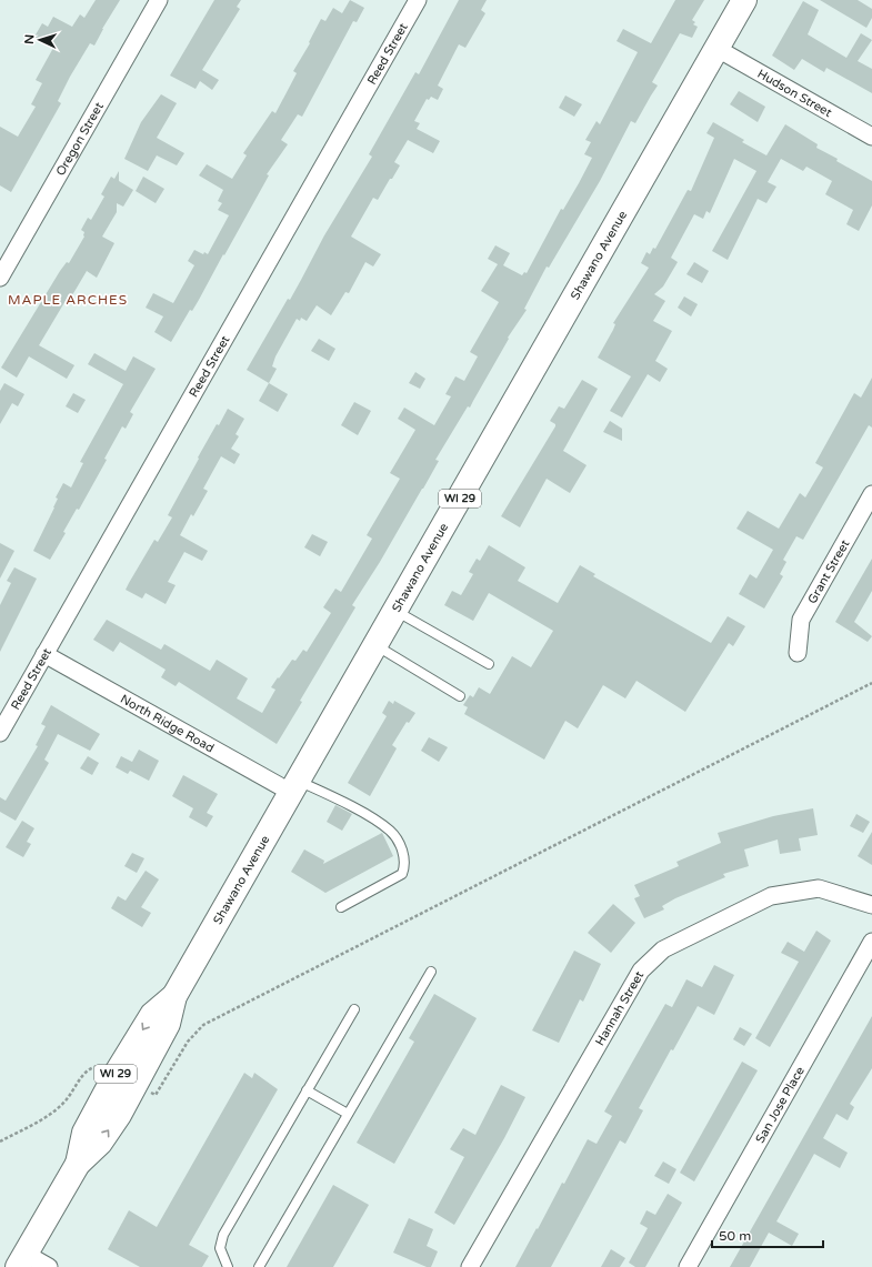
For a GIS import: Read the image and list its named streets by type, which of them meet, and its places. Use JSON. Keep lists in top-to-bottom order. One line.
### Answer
{"streets":{"main road":["Shawano Avenue","WI 29"],"street":["Reed Street","Hudson Street","Oregon Street","Grant Street","North Ridge Road","Hannah Street","San Jose Place"]},"crossings":[["Reed Street","North Ridge Road"],["Hudson Street","Shawano Avenue"],["Shawano Avenue","North Ridge Road"]],"districts":["MAPLE ARCHES"],"scale_bar":"50 m","north":"left"}
